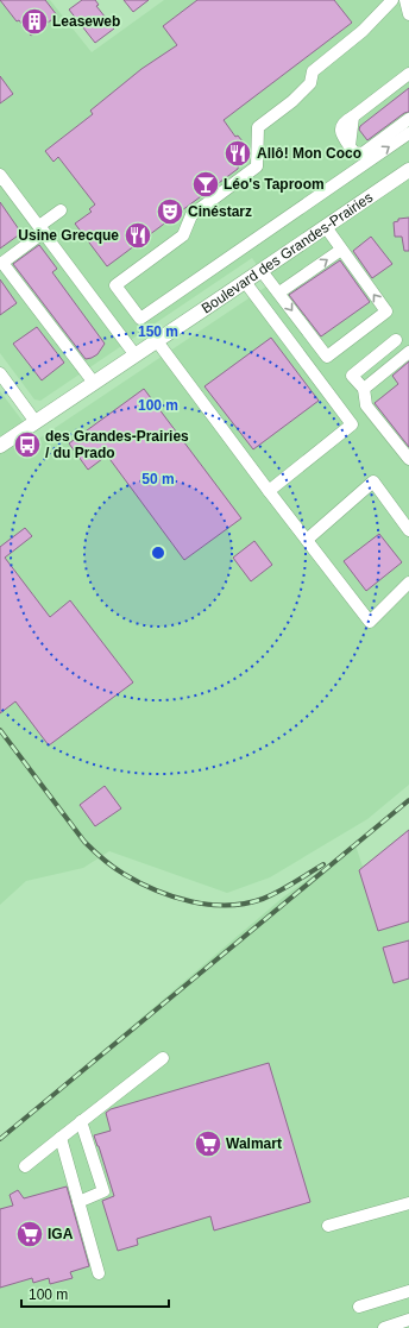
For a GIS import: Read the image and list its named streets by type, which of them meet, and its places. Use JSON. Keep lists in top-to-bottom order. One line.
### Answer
{"streets":{"main road":["Boulevard des Grandes-Prairies"]},"places":{"building":["Leaseweb"],"restaurant":["Allô! Mon Coco","Usine Grecque"],"bar":["Léo's Taproom"],"theatre":["Cinéstarz"],"bus stop":["des Grandes-Prairies / du Prado"],"supermarket":["Walmart","IGA"]},"scale_bar":"100 m","rings":["150 m","100 m","50 m"]}
